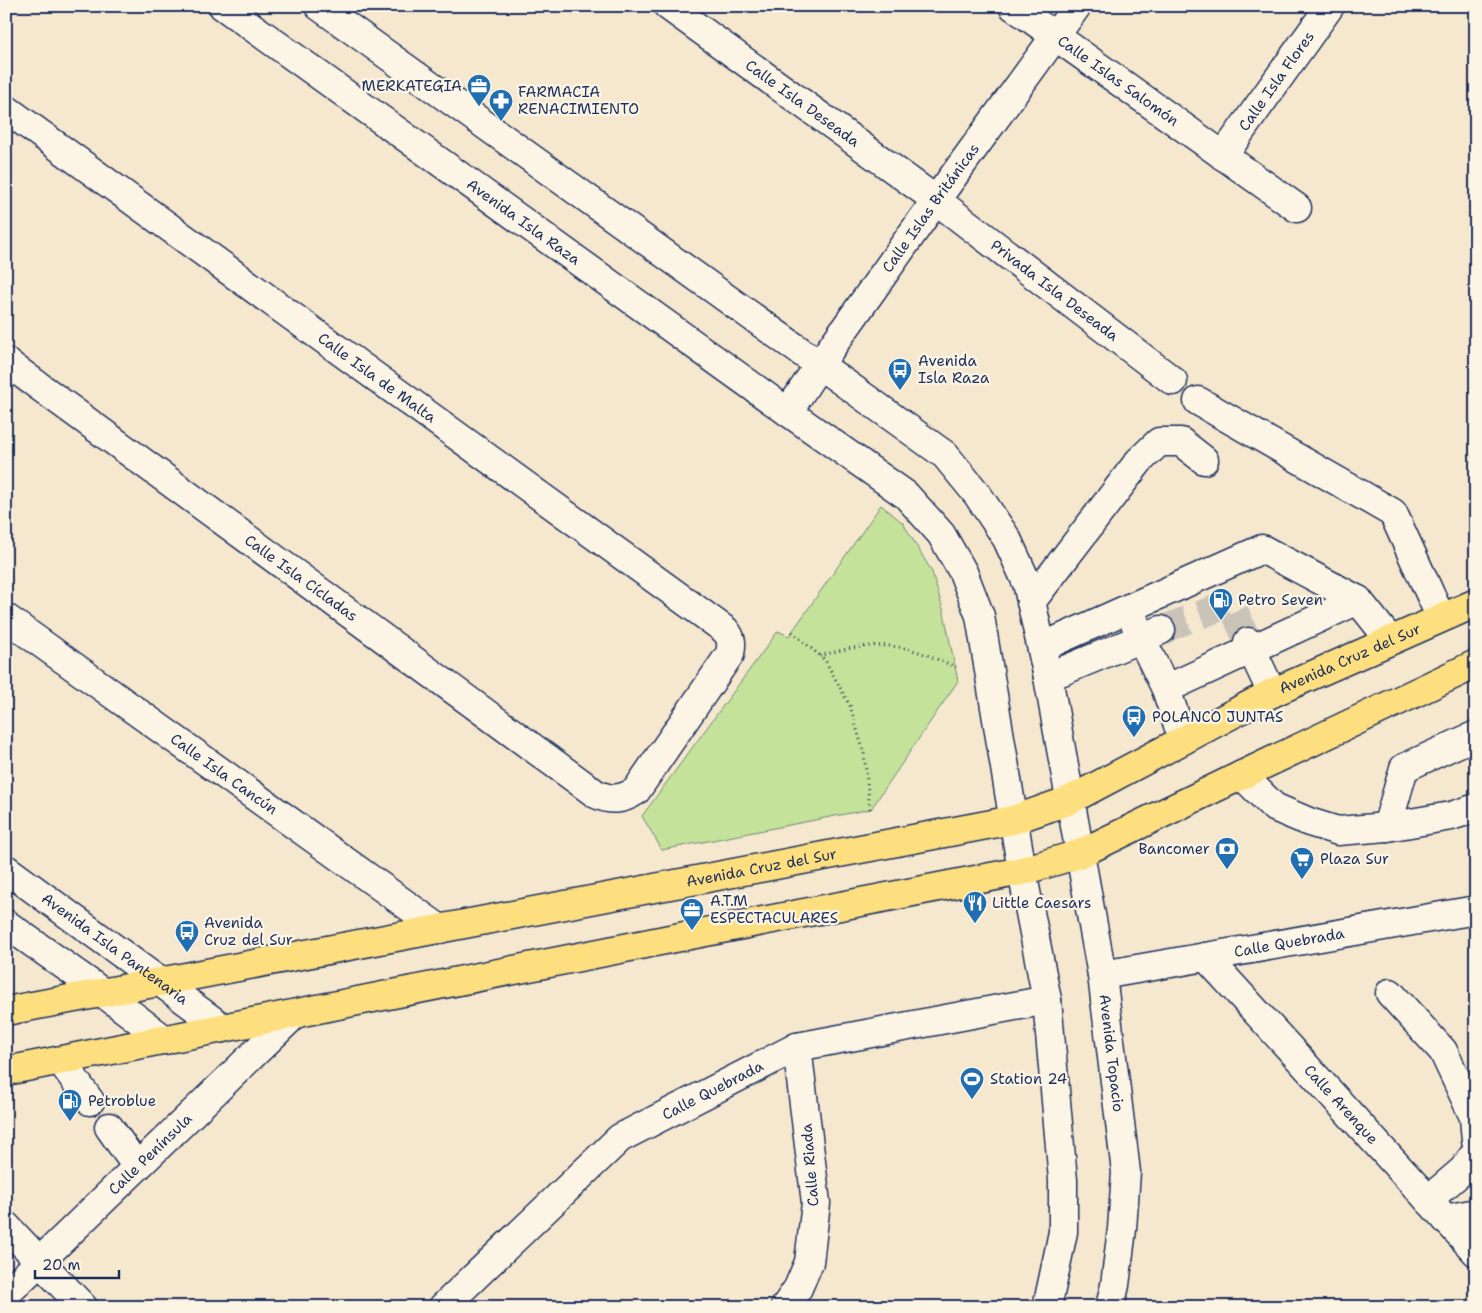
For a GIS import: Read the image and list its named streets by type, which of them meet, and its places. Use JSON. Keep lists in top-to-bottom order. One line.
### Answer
{"streets":{"main road":["Avenida Cruz del Sur"],"street":["Calle Islas Salomón","Calle Isla Flores","Calle Isla Deseada","Calle Islas Británicas","Avenida Isla Raza","Privada Isla Deseada","Calle Isla de Malta","Calle Isla Cícladas","Calle Isla Cancún","Calle Quebrada","Avenida Isla Pantenaria","Avenida Topacio","Calle Arenque","Calle Península","Calle Riada"]},"crossings":[["Calle Islas Salomón","Calle Isla Flores"],["Calle Islas Salomón","Calle Islas Británicas"],["Calle Isla Deseada","Calle Islas Británicas"],["Calle Isla Deseada","Privada Isla Deseada"],["Calle Islas Británicas","Avenida Isla Raza"],["Calle Islas Británicas","Privada Isla Deseada"],["Avenida Isla Raza","Avenida Cruz del Sur"],["Calle Isla de Malta","Calle Isla Cícladas"],["Avenida Cruz del Sur","Calle Isla Cancún"],["Avenida Cruz del Sur","Avenida Isla Pantenaria"],["Avenida Cruz del Sur","Avenida Topacio"],["Calle Quebrada","Avenida Topacio"],["Calle Quebrada","Calle Arenque"],["Calle Quebrada","Calle Riada"]],"places":{"office":["MERKATEGIA","A.T.M ESPECTACULARES"],"pharmacy":["FARMACIA RENACIMIENTO"],"bus stop":["Avenida Isla Raza","POLANCO JUNTAS","Avenida Cruz del Sur"],"fuel station":["Petro Seven","Petroblue"],"bank":["Bancomer"],"supermarket":["Plaza Sur"],"restaurant":["Little Caesars"],"sports":["Station 24"]},"scale_bar":"20 m"}
